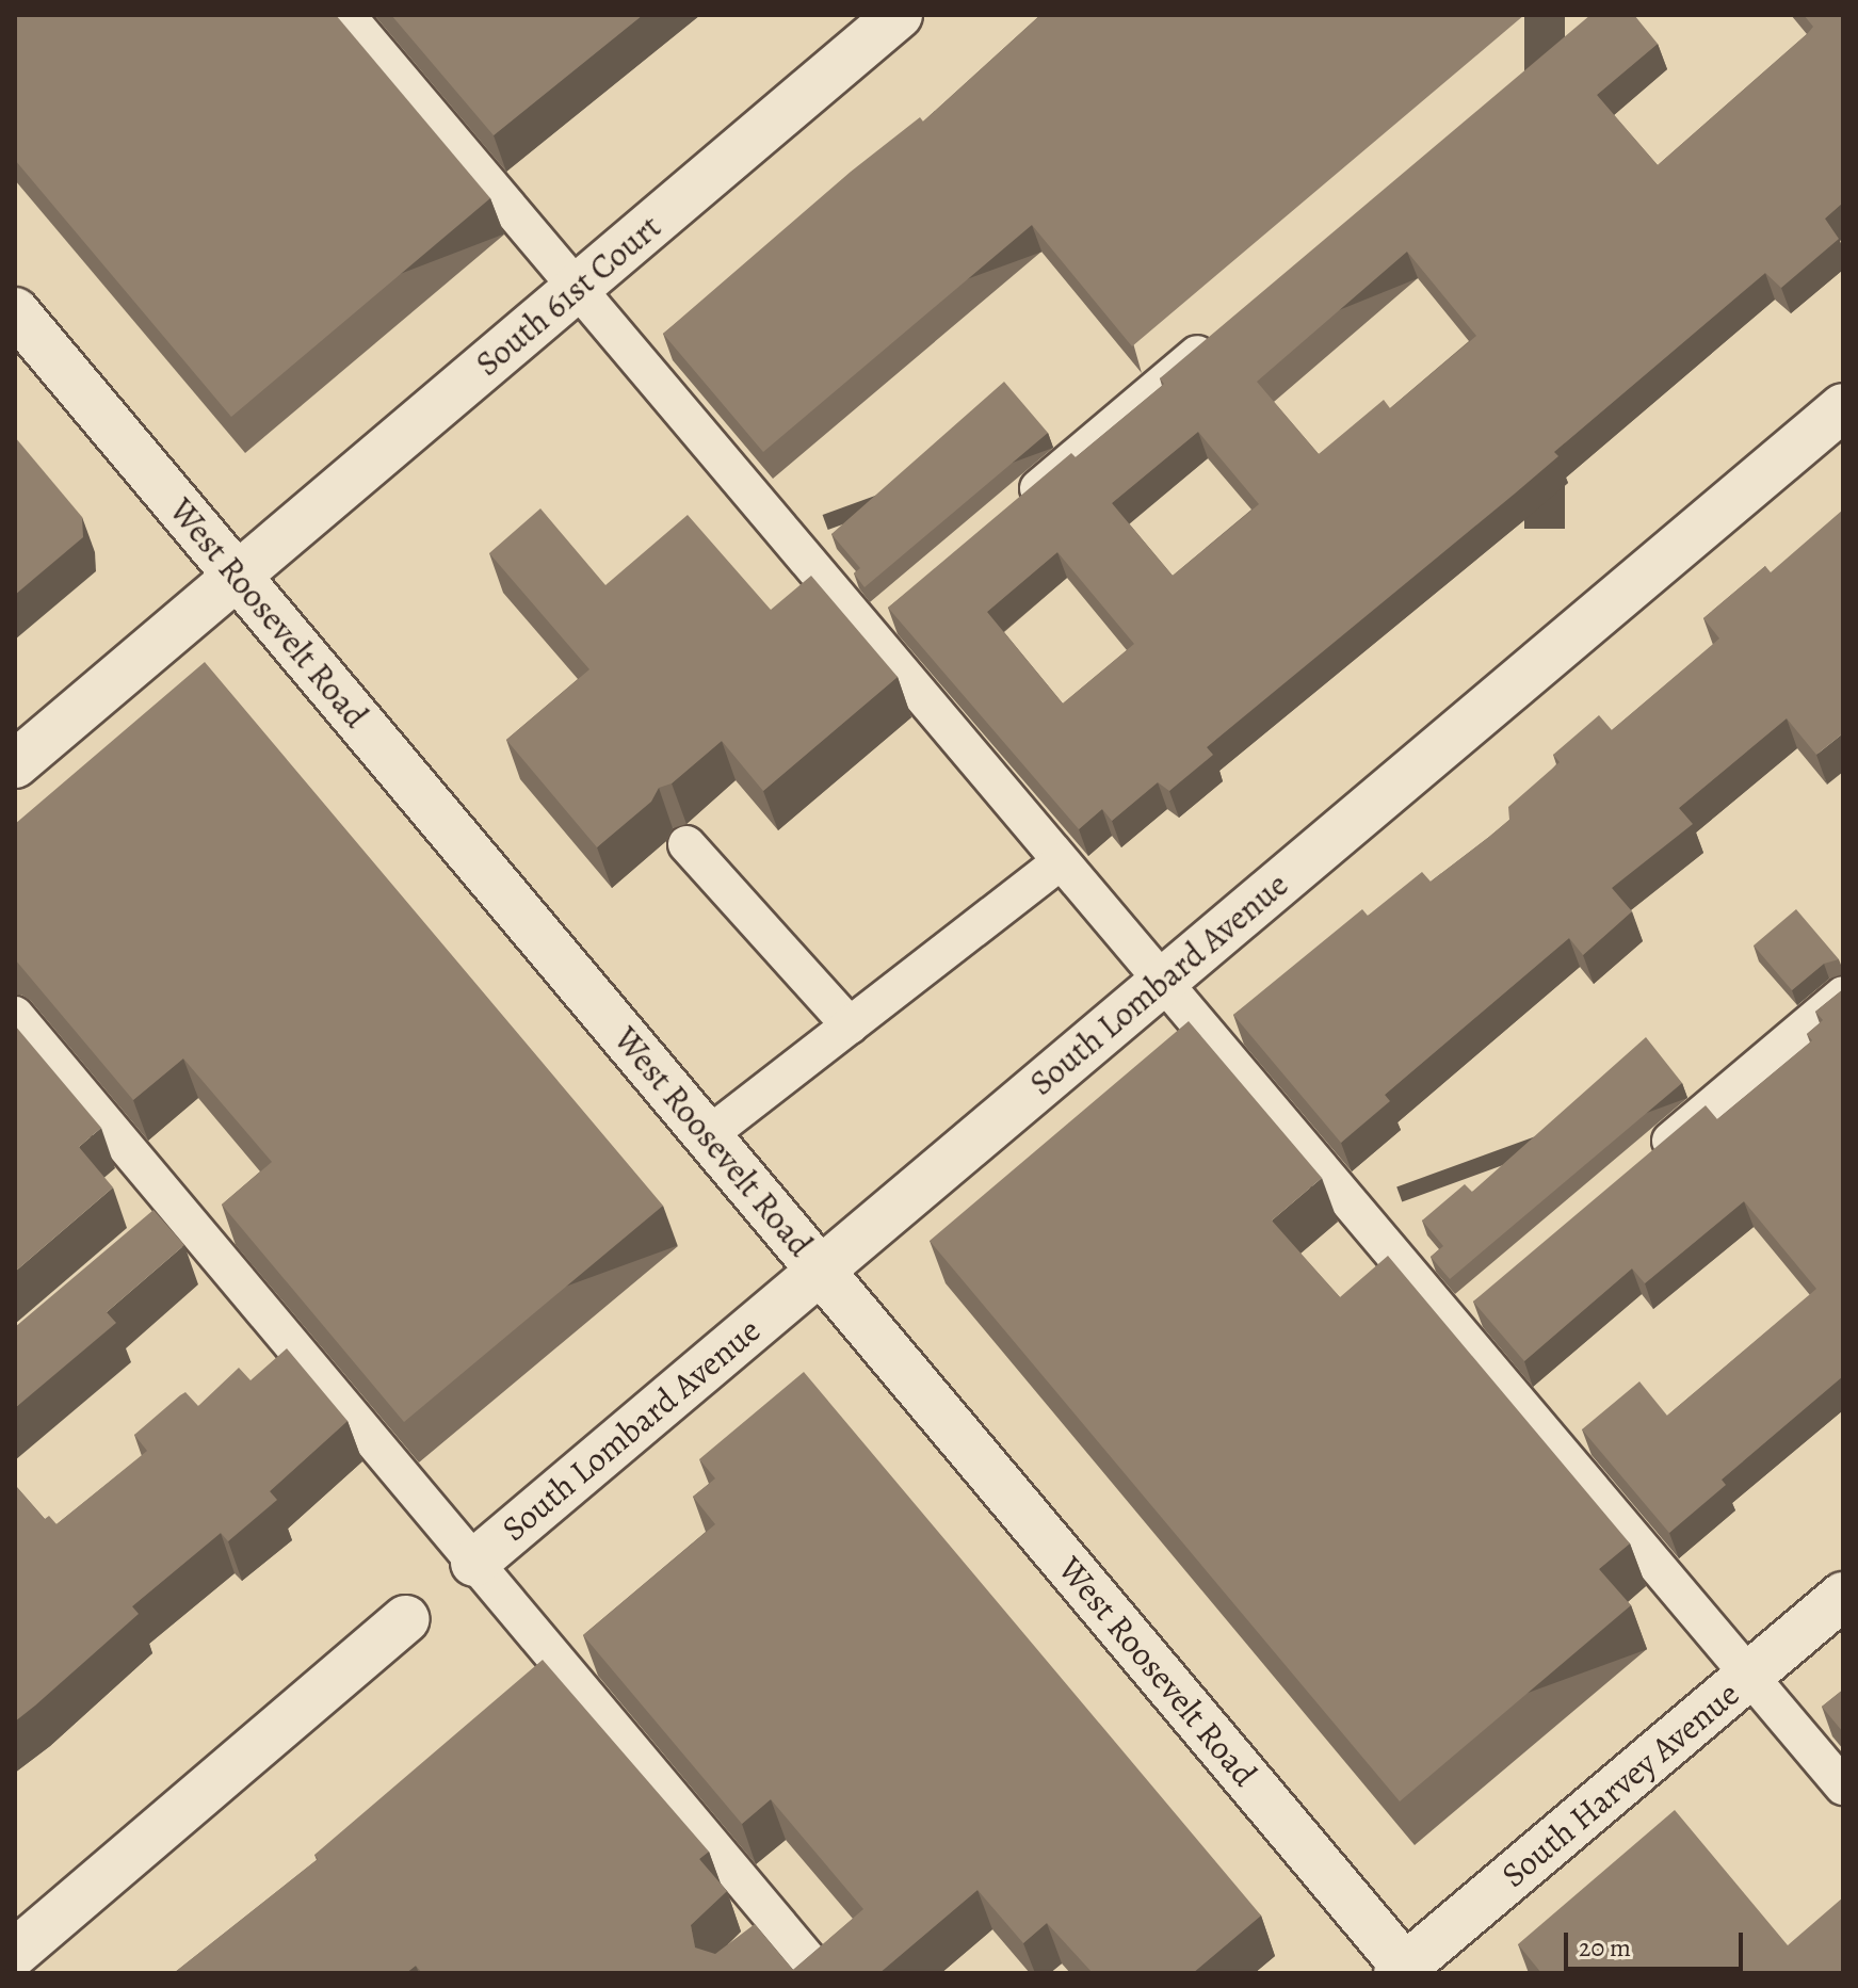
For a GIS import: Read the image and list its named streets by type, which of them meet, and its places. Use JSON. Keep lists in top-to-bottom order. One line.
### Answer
{"streets":{"street":["South 61st Court","West Roosevelt Road","South Lombard Avenue","South Harvey Avenue"]},"crossings":[["South 61st Court","West Roosevelt Road"],["West Roosevelt Road","South Lombard Avenue"],["West Roosevelt Road","South Harvey Avenue"]],"scale_bar":"20 m"}
